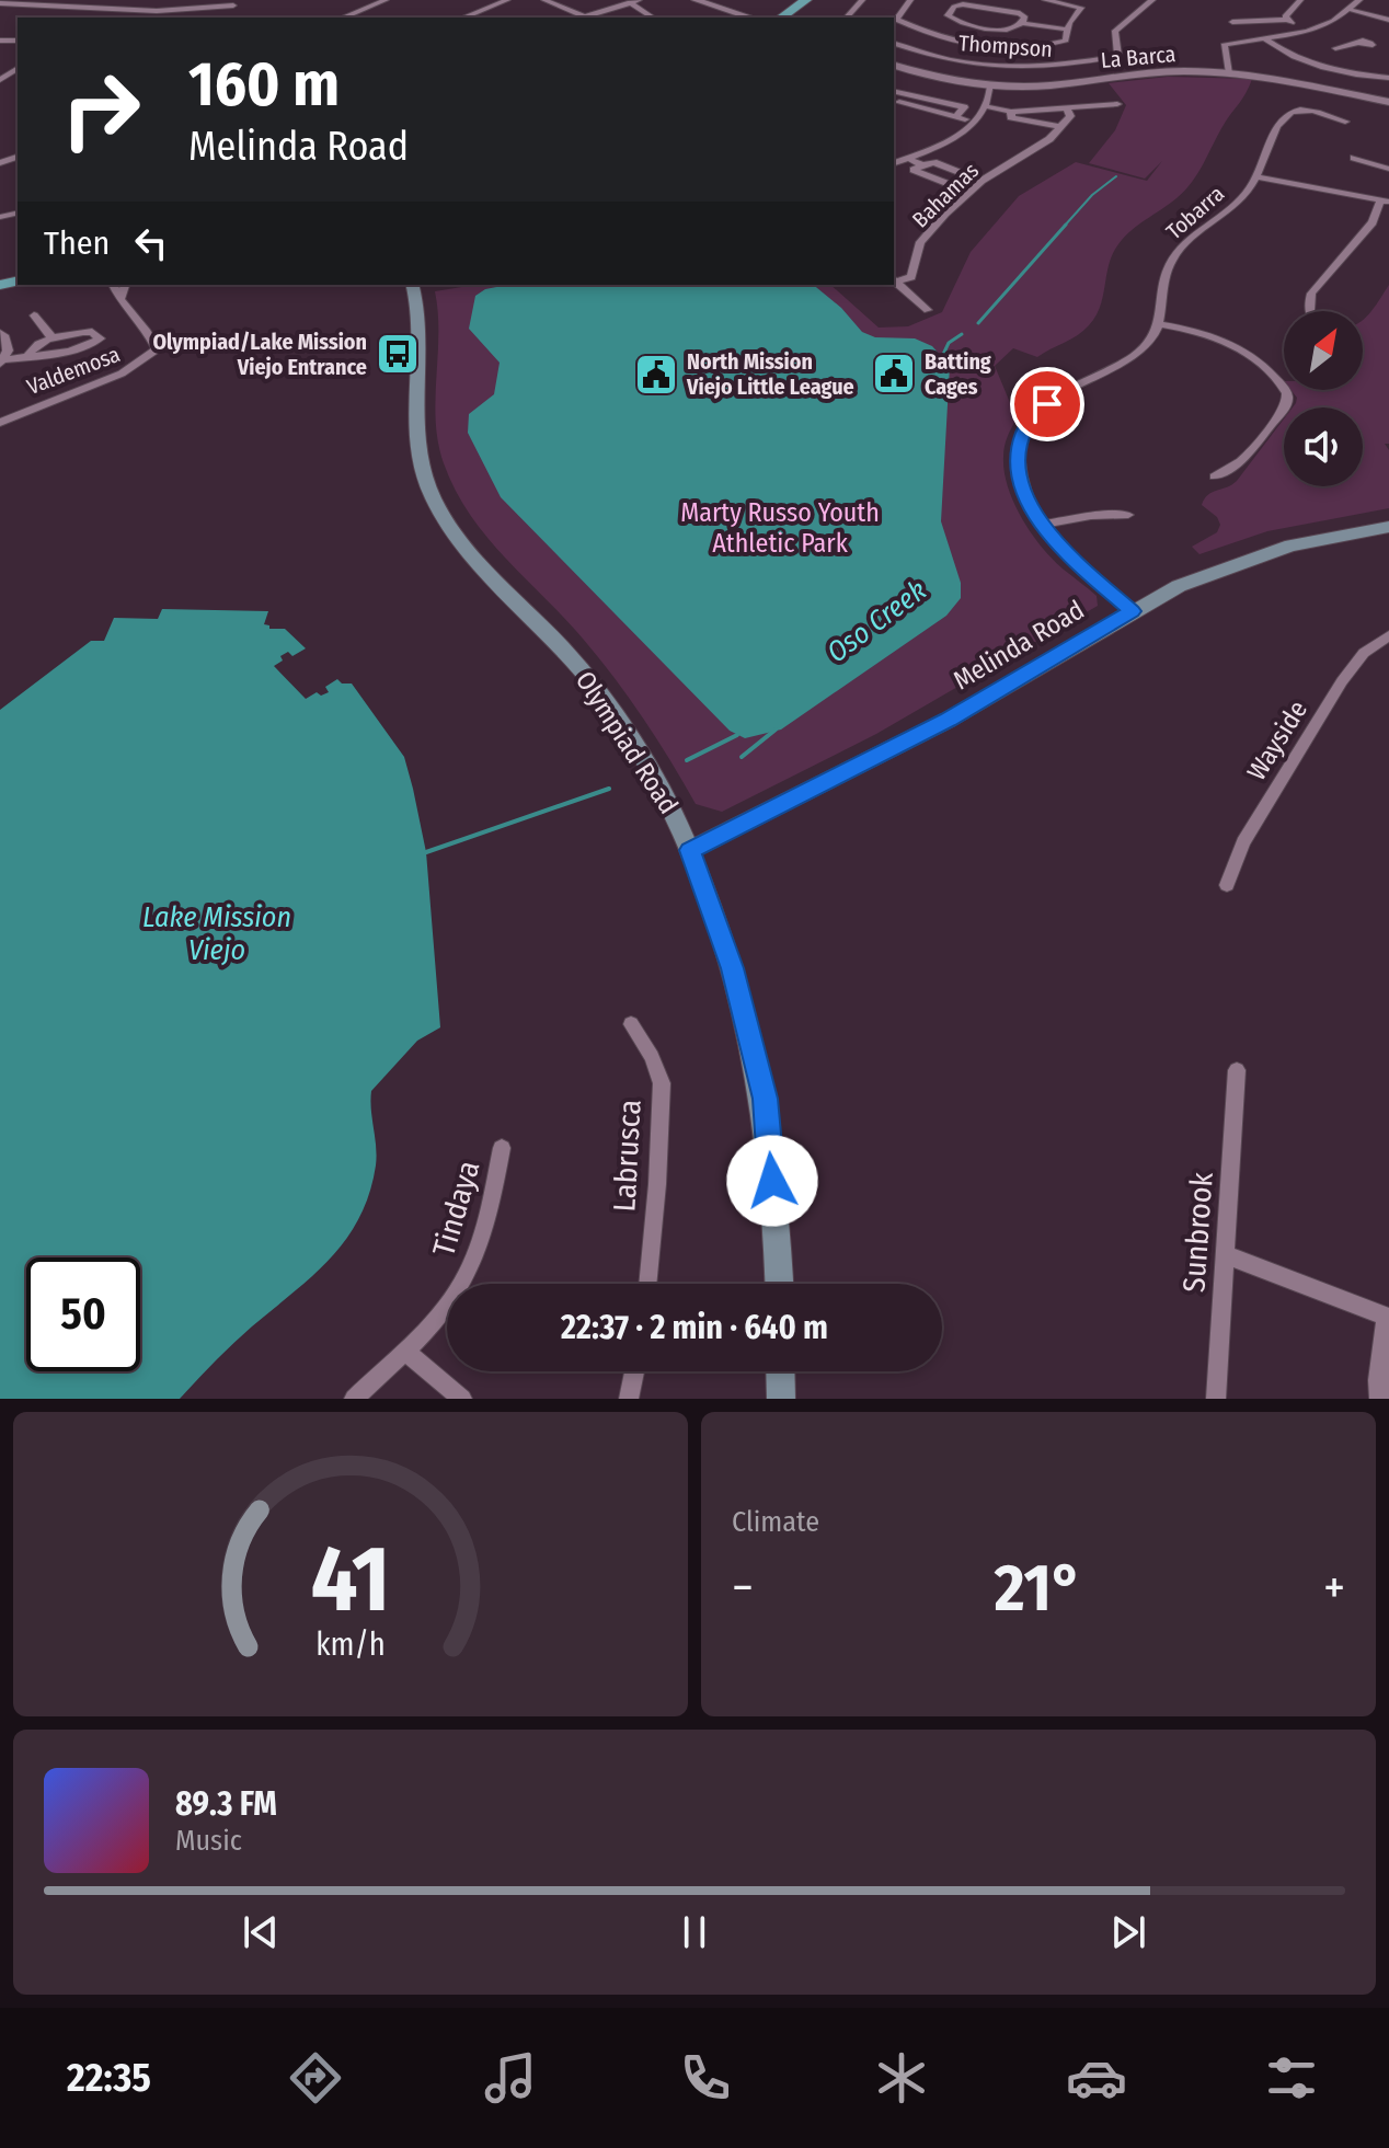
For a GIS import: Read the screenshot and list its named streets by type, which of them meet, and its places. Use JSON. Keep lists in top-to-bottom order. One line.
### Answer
{"streets":{"main road":["Melinda Road","Olympiad Road"],"street":["Thompson","La Barca","Bahamas","Tobarra","Valdemosa","Wayside","Labrusca","Tindaya","Sunbrook"]},"crossings":[["Melinda Road","Olympiad Road"]],"water":["Oso Creek","Lake Mission Viejo"],"parks":["Marty Russo Youth Athletic Park"],"places":{"bus stop":["Olympiad/Lake Mission Viejo Entrance"],"public building":["Batting Cages","North Mission Viejo Little League"]},"north":"top right","page":{"turn":["160 m","Melinda Road"],"then":"Then","limit":"50","trip":"22:37 · 2 min · 640 m","tile":"Climate","heat":["−","21°","+"],"song":["89.3 FM","Music"],"tabs":"22:35","gauge":["41","km/h"]}}
